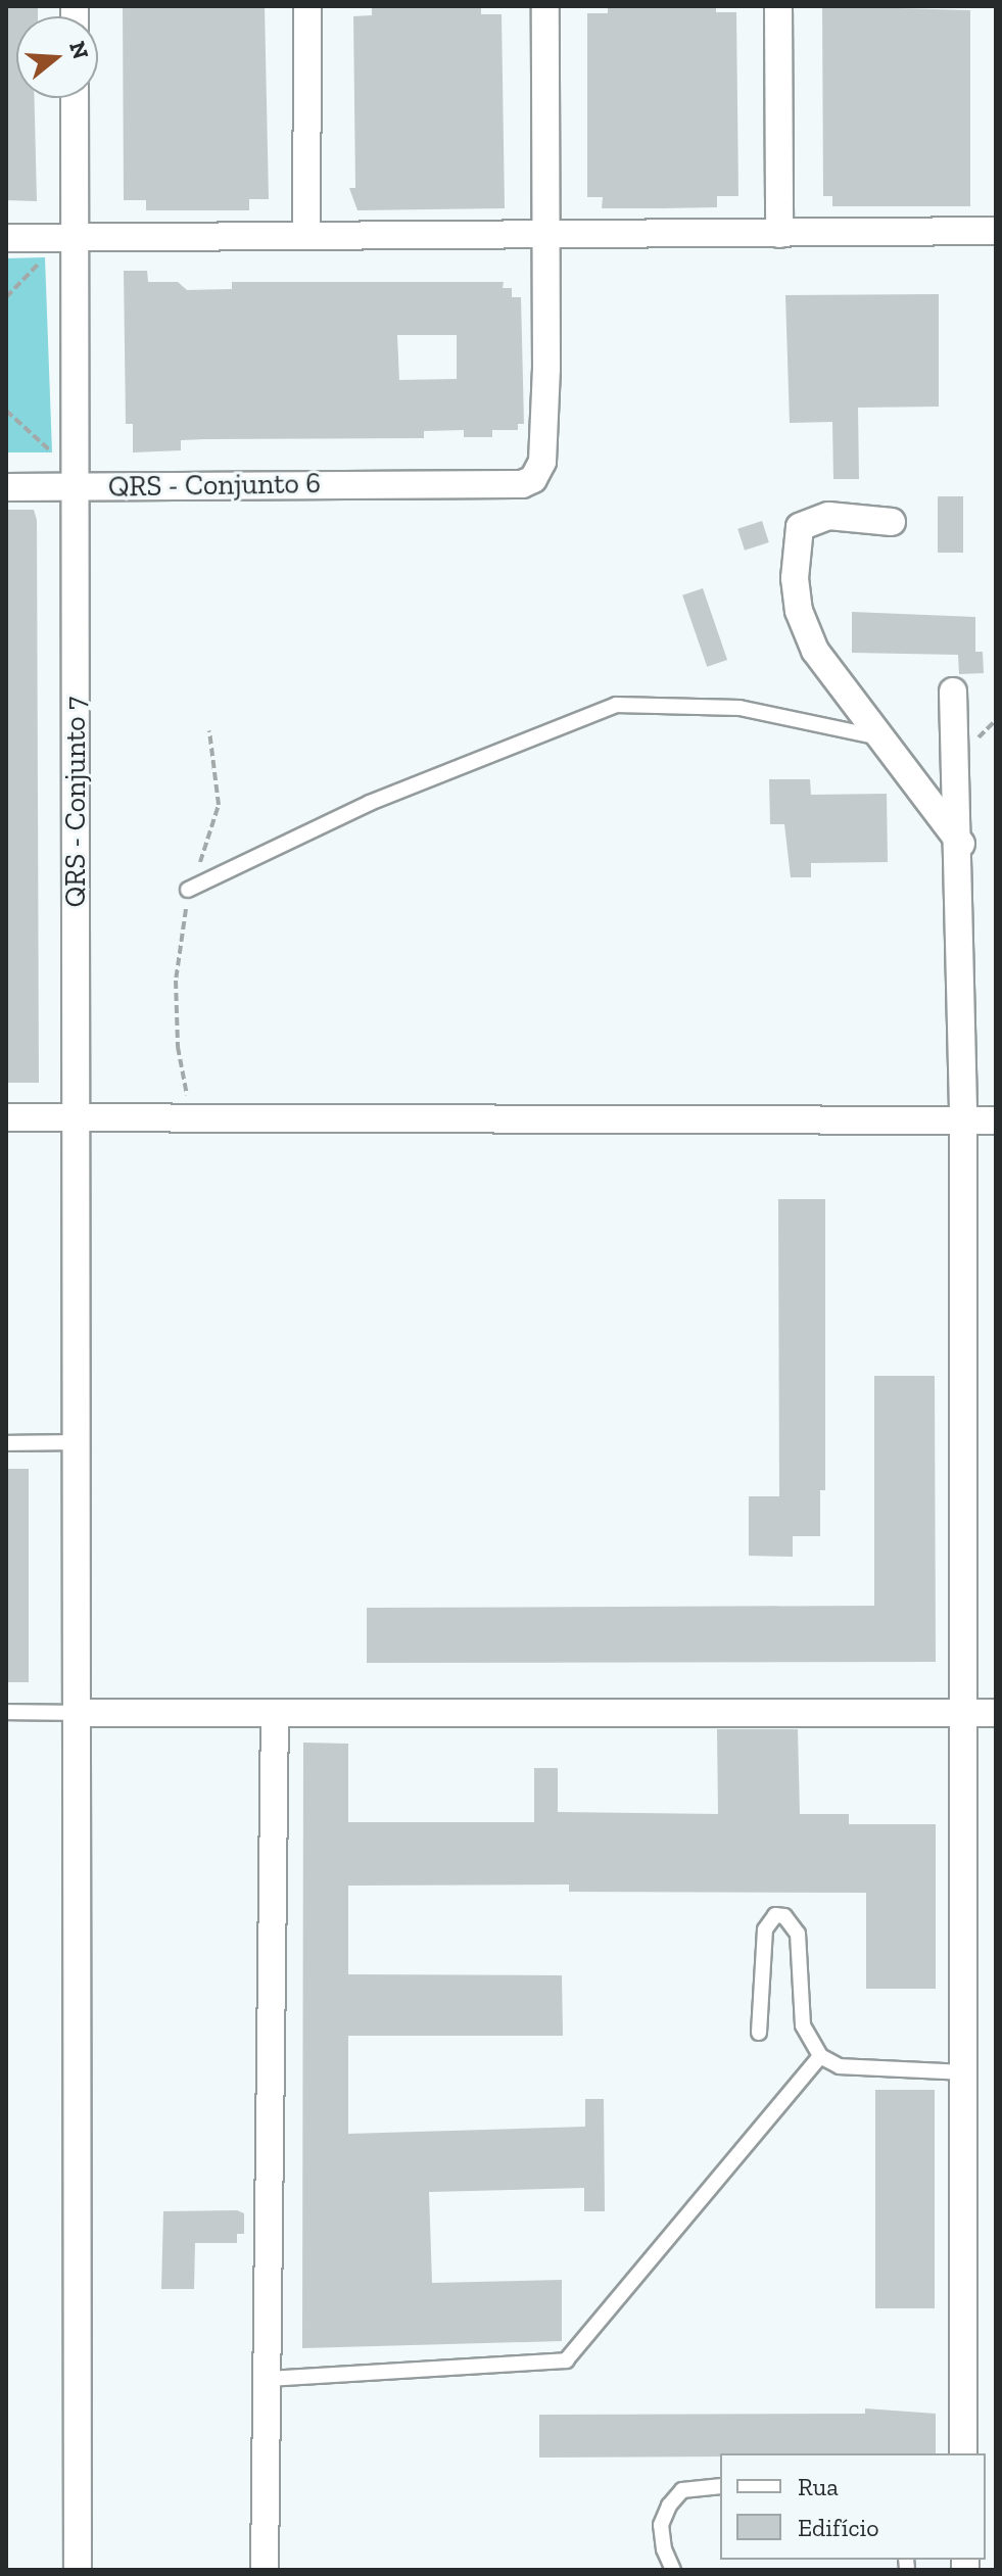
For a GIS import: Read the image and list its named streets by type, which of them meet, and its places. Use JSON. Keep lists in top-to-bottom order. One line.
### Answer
{"streets":{"street":["QRS - Conjunto 6","QRS - Conjunto 7"]},"crossings":[["QRS - Conjunto 6","QRS - Conjunto 7"]],"legend":["Rua","Edifício"],"north":"right"}
